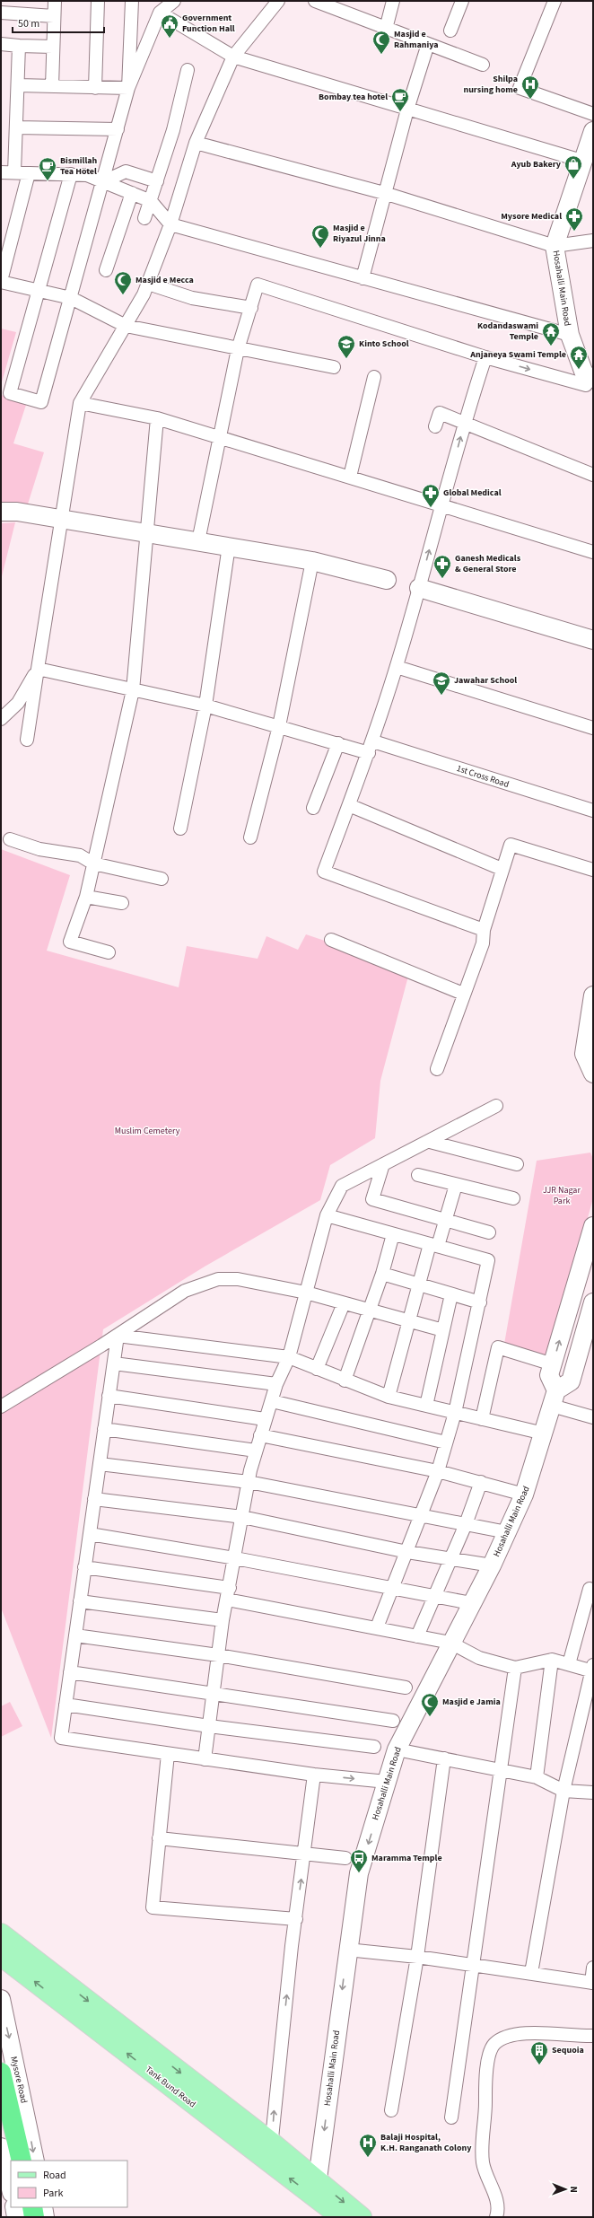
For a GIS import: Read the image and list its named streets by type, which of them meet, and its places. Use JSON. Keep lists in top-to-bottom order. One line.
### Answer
{"streets":{"main road":["Tank Bund Road"],"street":["Hosahalli Main Road","1st Cross Road","Mysore Road"]},"crossings":[["Hosahalli Main Road","Tank Bund Road"]],"one_way":["Mysore Road"],"parks":["Muslim Cemetery","JJR Nagar Park"],"places":{"public building":["Government Function Hall"],"mosque":["Masjid e Rahmaniya","Masjid e Riyazul Jinna","Masjid e Mecca","Masjid e Jamia"],"hospital":["Shilpa nursing home","Balaji Hospital, K.H. Ranganath Colony"],"cafe":["Bombay tea hotel","Bismillah Tea Hotel"],"shop":["Ayub Bakery"],"pharmacy":["Mysore Medical","Global Medical","Ganesh Medicals & General Store"],"temple":["Kodandaswami Temple","Anjaneya Swami Temple"],"school or university":["Kinto School","Jawahar School"],"bus stop":["Maramma Temple"],"building":["Sequoia"]},"legend":["Road","Park"],"scale_bar":"50 m","north":"right"}
